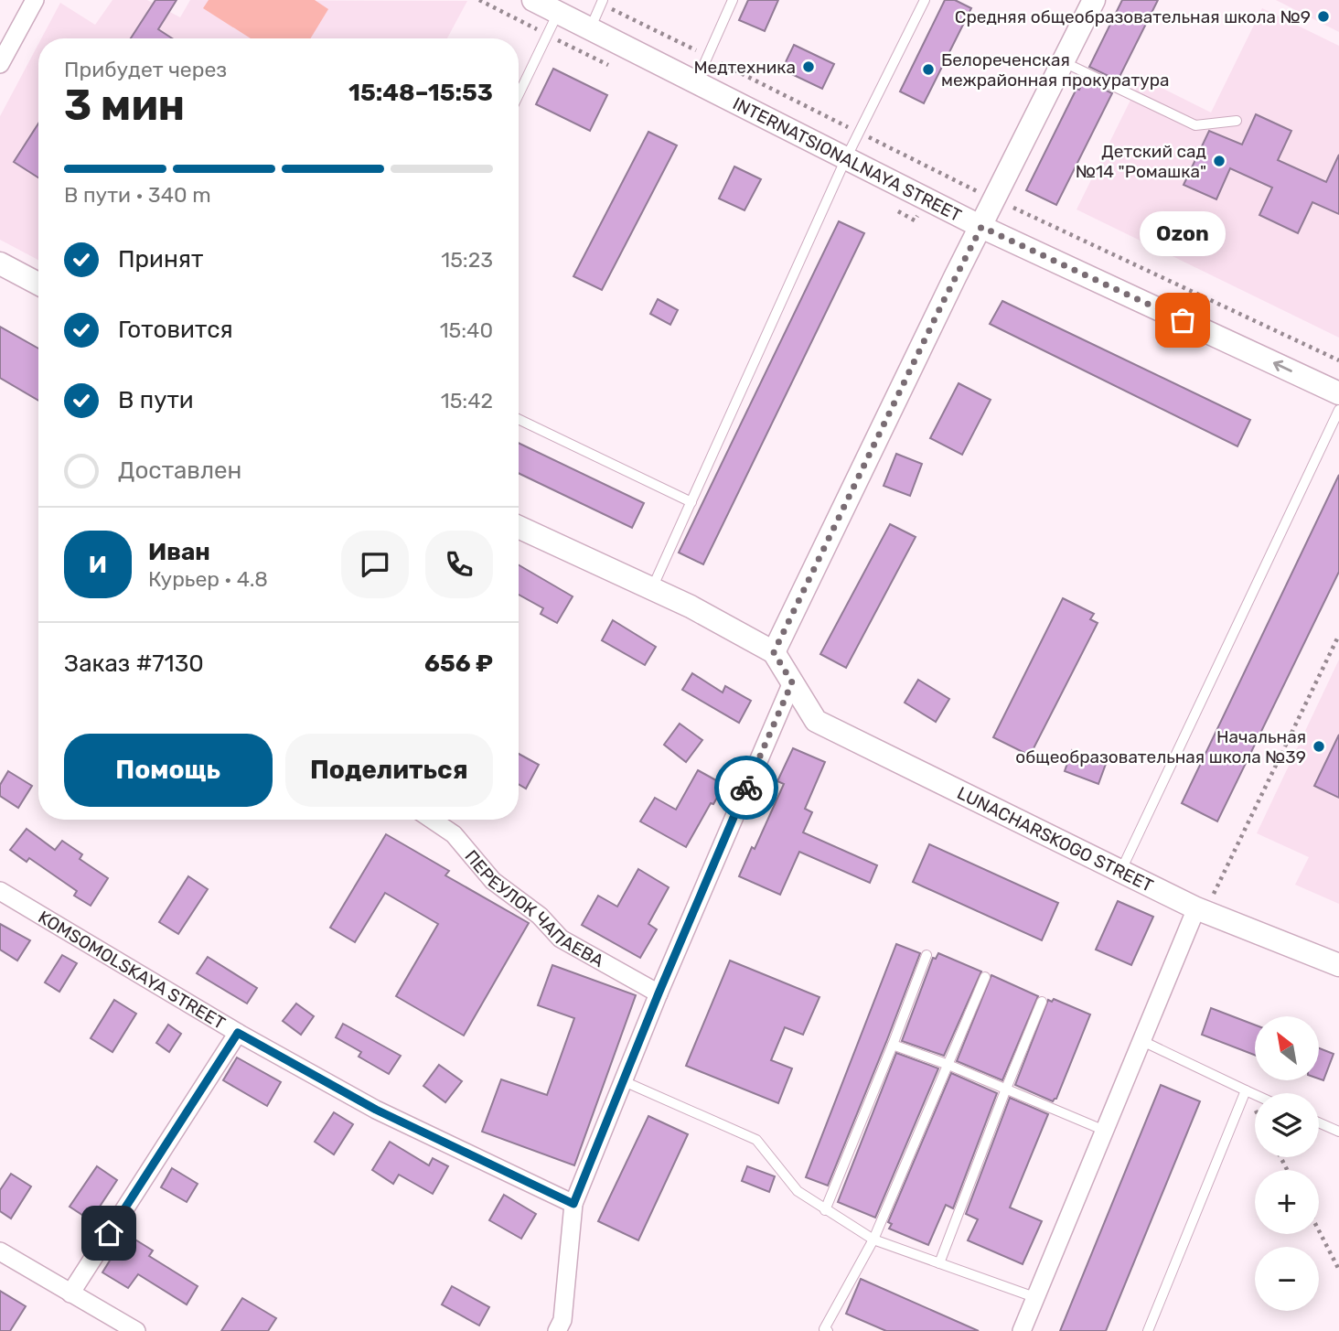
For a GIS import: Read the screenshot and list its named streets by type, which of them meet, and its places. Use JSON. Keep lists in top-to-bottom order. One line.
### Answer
{"streets":{"street":["INTERNATSIONALNAYA STREET","LUNACHARSKOGO STREET","ПЕРЕУЛОК ЧАПАЕВА","KOMSOMOLSKAYA STREET"]},"one_way":["INTERNATSIONALNAYA STREET"],"places":["Средняя общеобразовательная школа №9","Медтехника","Белореченская межрайонная прокуратура","Детский сад №14 \"Ромашка\"","Ozon","Начальная общеобразовательная школа №39"],"north":"top left","page":{"heading":["3 мин","Прибудет через","15:48–15:53"],"panel":["Иван","Курьер · 4.8","Заказ #7130","656 ₽"],"bar":"В пути · 340 m","bubble":"Ozon","list":[["Принят","15:23"],["Готовится","15:40"],["В пути","15:42"],"Доставлен"],"round":"И","buttons":["Помощь","Поделиться"],"map_buttons":["+","−"]}}
